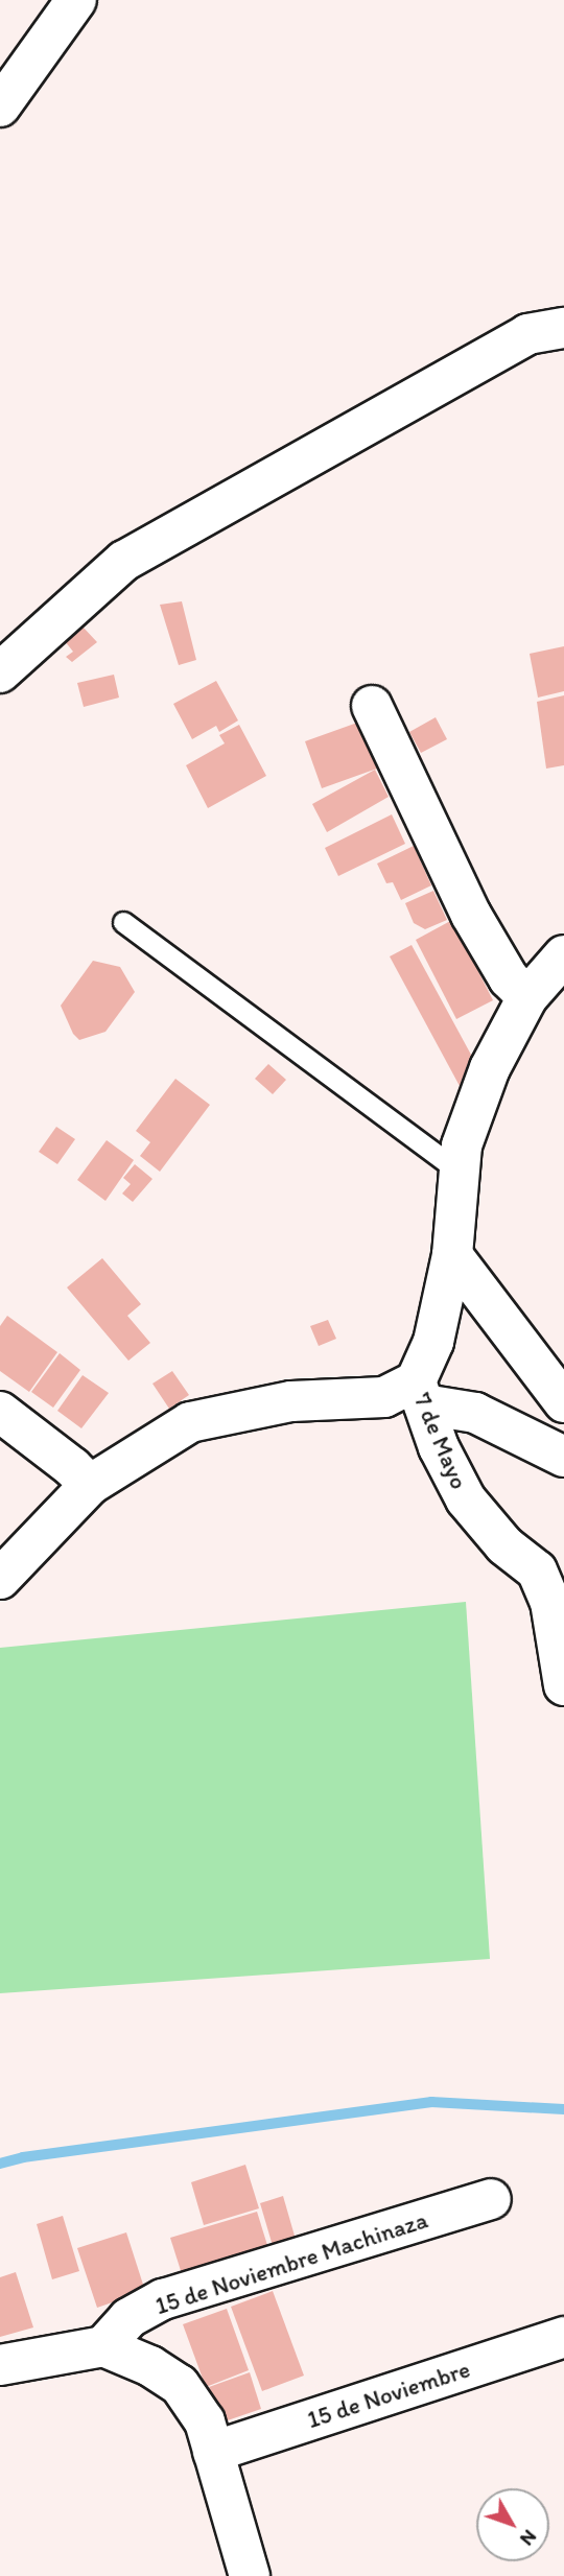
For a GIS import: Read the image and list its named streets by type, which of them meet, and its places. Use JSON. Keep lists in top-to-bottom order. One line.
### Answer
{"streets":{"street":["7 de Mayo","15 de Noviembre Machinaza","15 de Noviembre"]},"north":"bottom right"}
